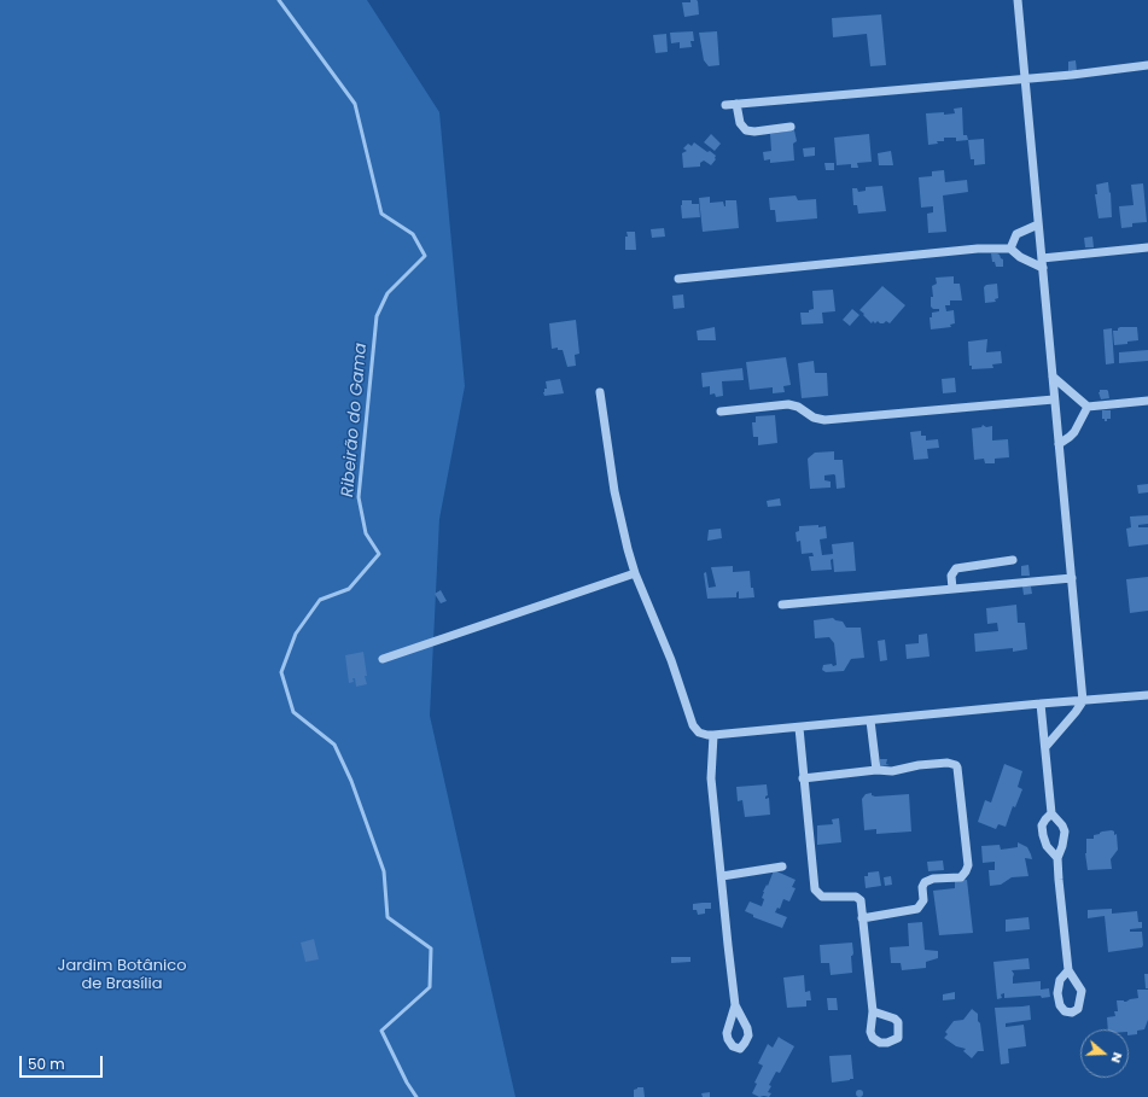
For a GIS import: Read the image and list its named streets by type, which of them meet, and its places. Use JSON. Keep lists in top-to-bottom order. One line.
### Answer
{"water":["Ribeirão do Gama"],"parks":["Jardim Botânico de Brasília"],"scale_bar":"50 m","north":"right"}
